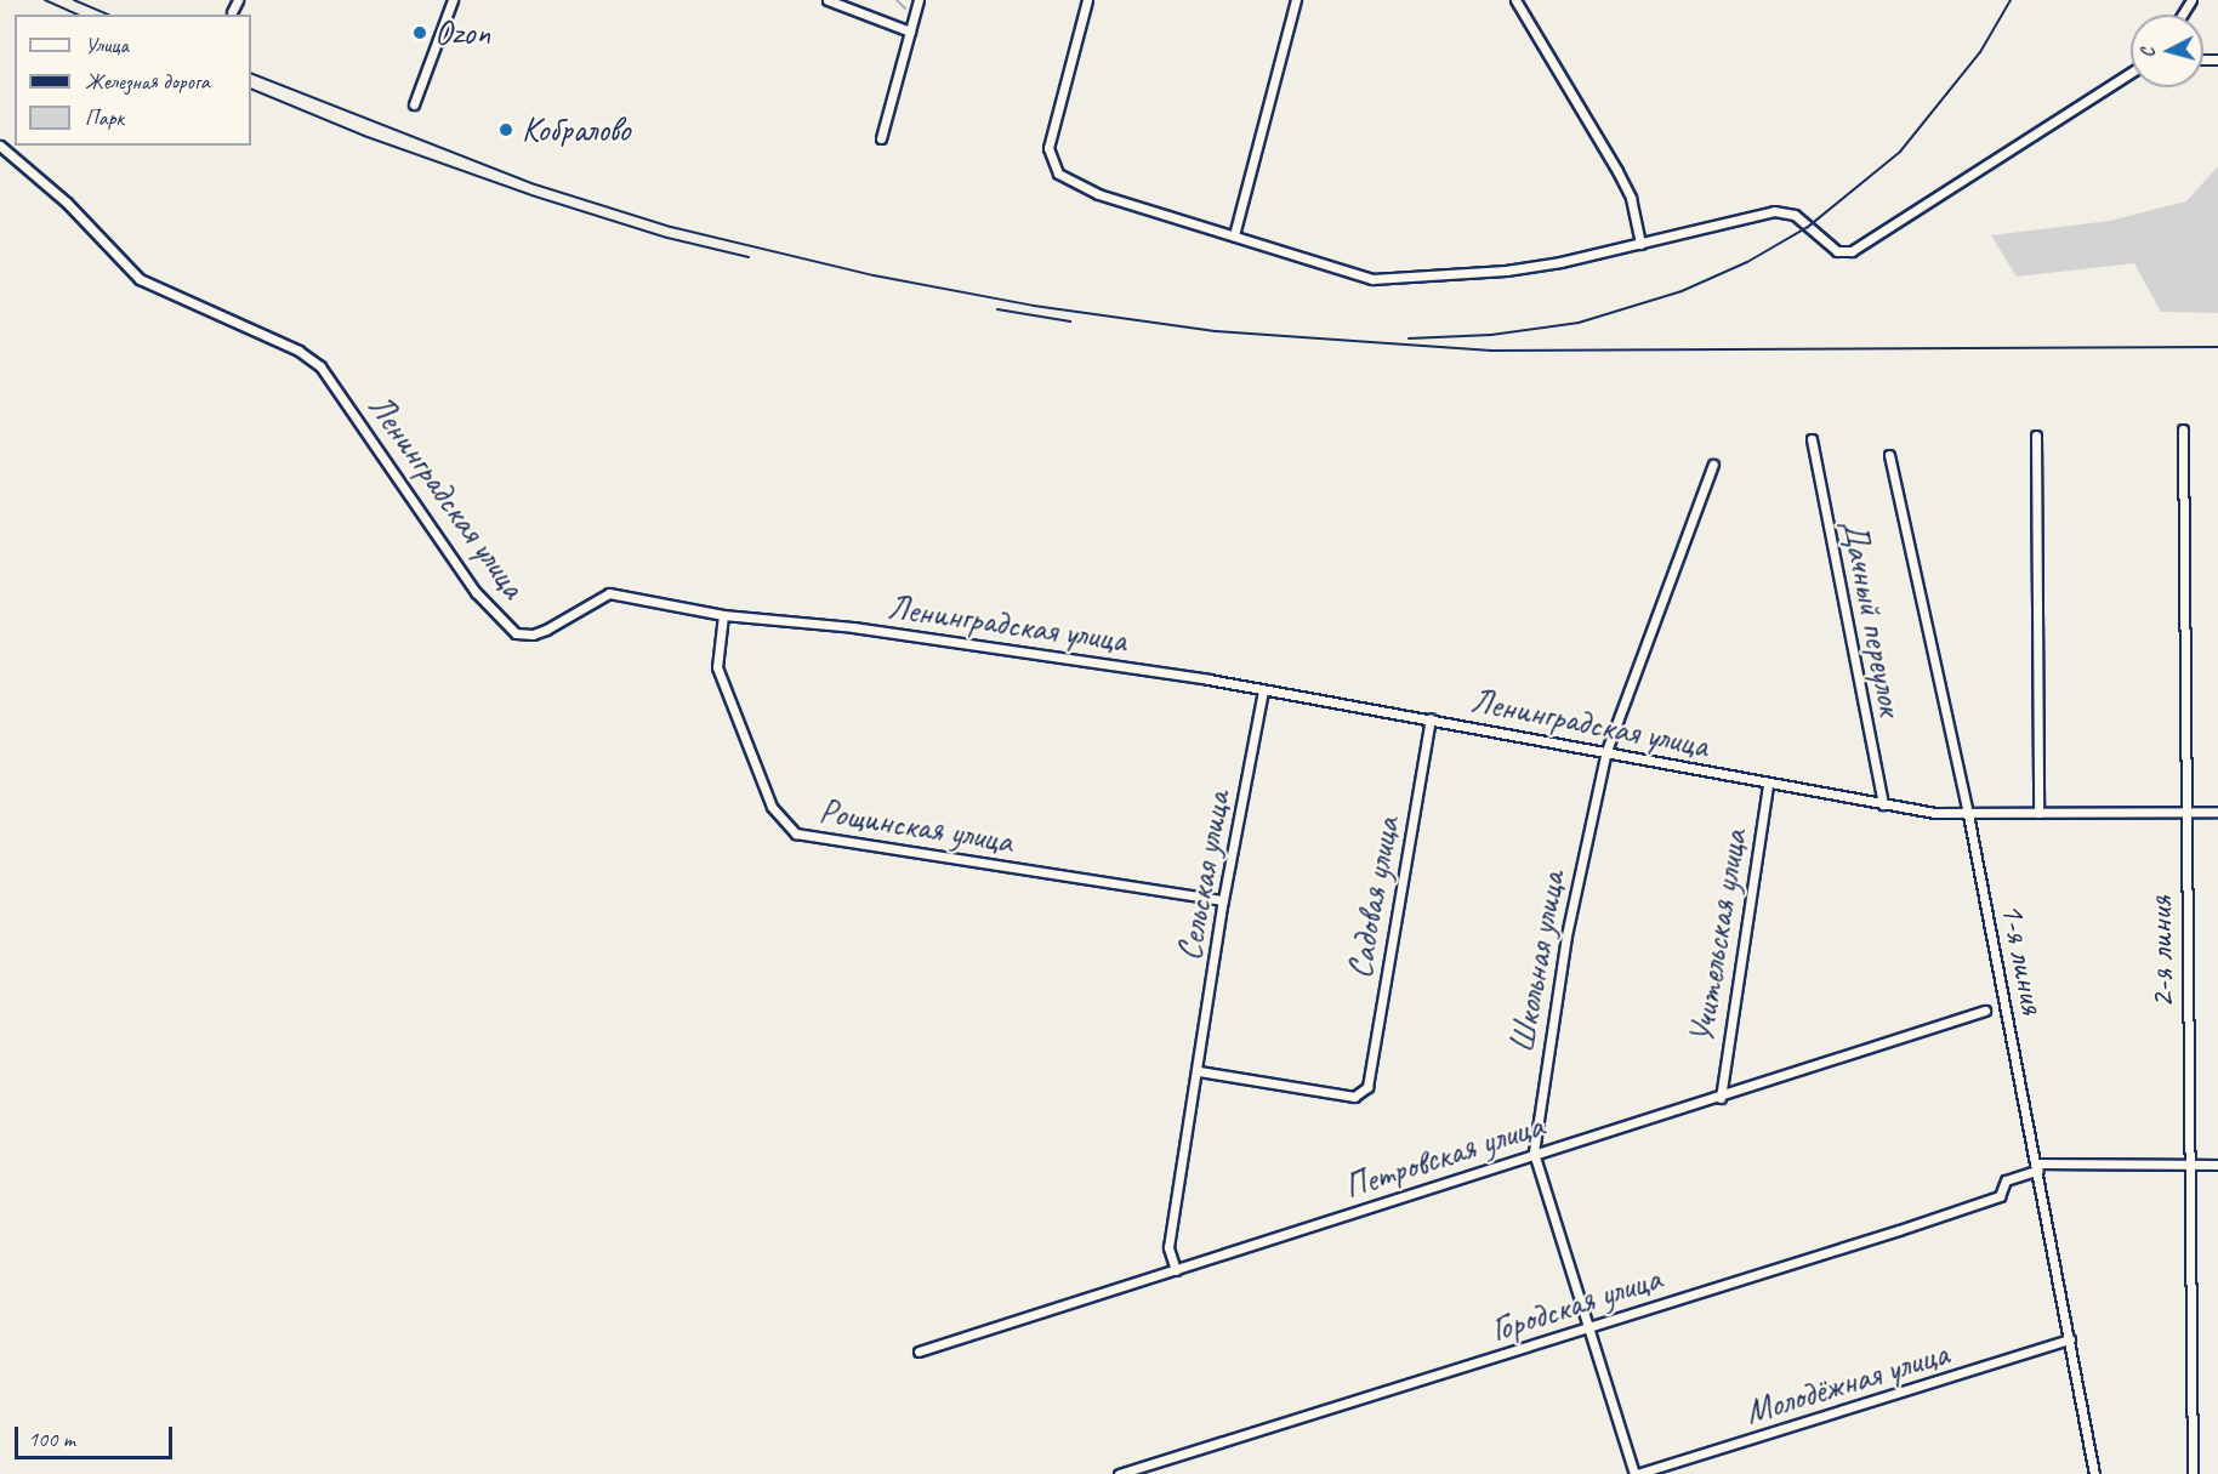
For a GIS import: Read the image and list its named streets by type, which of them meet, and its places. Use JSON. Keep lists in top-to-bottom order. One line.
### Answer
{"streets":{"street":["Ленинградская улица","Дачный переулок","Рощинская улица","Сельская улица","Садовая улица","Учительская улица","2-я линия","1-я линия","Школьная улица","Петровская улица","Городская улица","Молодёжная улица"]},"crossings":[["Ленинградская улица","Дачный переулок"],["Ленинградская улица","Рощинская улица"],["Ленинградская улица","Сельская улица"],["Ленинградская улица","Садовая улица"],["Ленинградская улица","Учительская улица"],["Ленинградская улица","2-я линия"],["Ленинградская улица","1-я линия"],["Ленинградская улица","Школьная улица"],["Рощинская улица","Сельская улица"],["Сельская улица","Садовая улица"],["Сельская улица","Петровская улица"],["Учительская улица","Петровская улица"],["1-я линия","Городская улица"],["1-я линия","Молодёжная улица"],["Школьная улица","Петровская улица"],["Школьная улица","Городская улица"],["Школьная улица","Молодёжная улица"]],"places":["Ozon","Кобралово"],"legend":["Улица","Железная дорога","Парк"],"scale_bar":"100 m","north":"left"}
